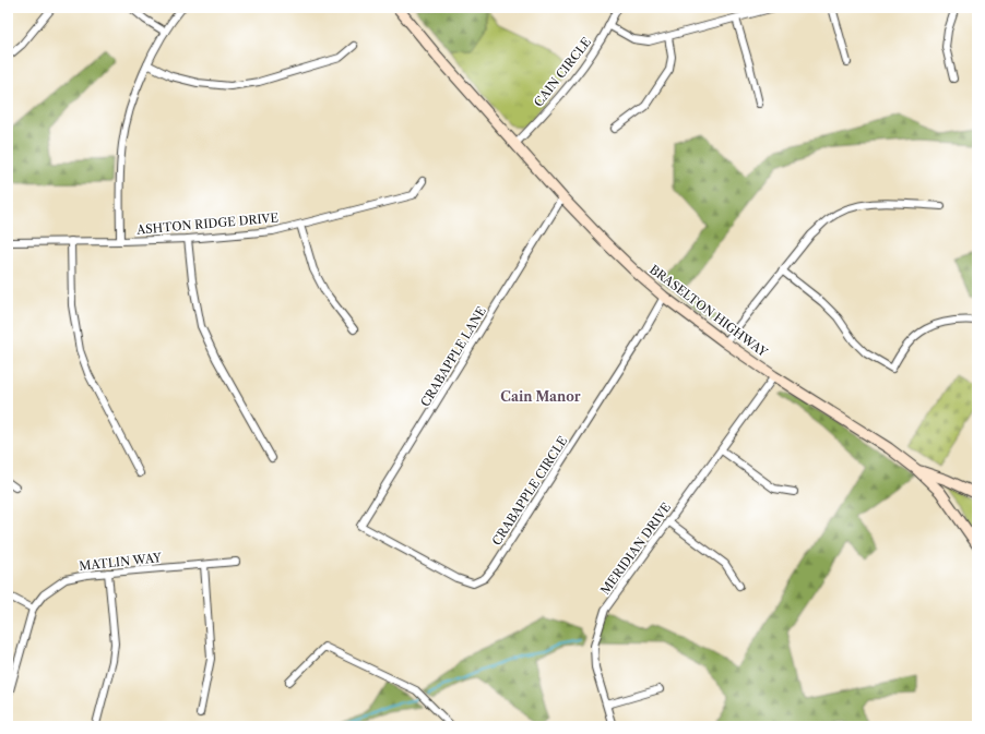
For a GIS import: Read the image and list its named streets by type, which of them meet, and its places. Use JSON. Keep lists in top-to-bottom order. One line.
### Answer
{"streets":{"main road":["BRASELTON HIGHWAY"],"street":["CAIN CIRCLE","ASHTON RIDGE DRIVE","CRABAPPLE LANE","CRABAPPLE CIRCLE","MERIDIAN DRIVE","MATLIN WAY"]},"crossings":[["CAIN CIRCLE","BRASELTON HIGHWAY"],["BRASELTON HIGHWAY","CRABAPPLE LANE"],["BRASELTON HIGHWAY","CRABAPPLE CIRCLE"],["BRASELTON HIGHWAY","MERIDIAN DRIVE"],["CRABAPPLE LANE","CRABAPPLE CIRCLE"]],"districts":["Cain Manor"]}
